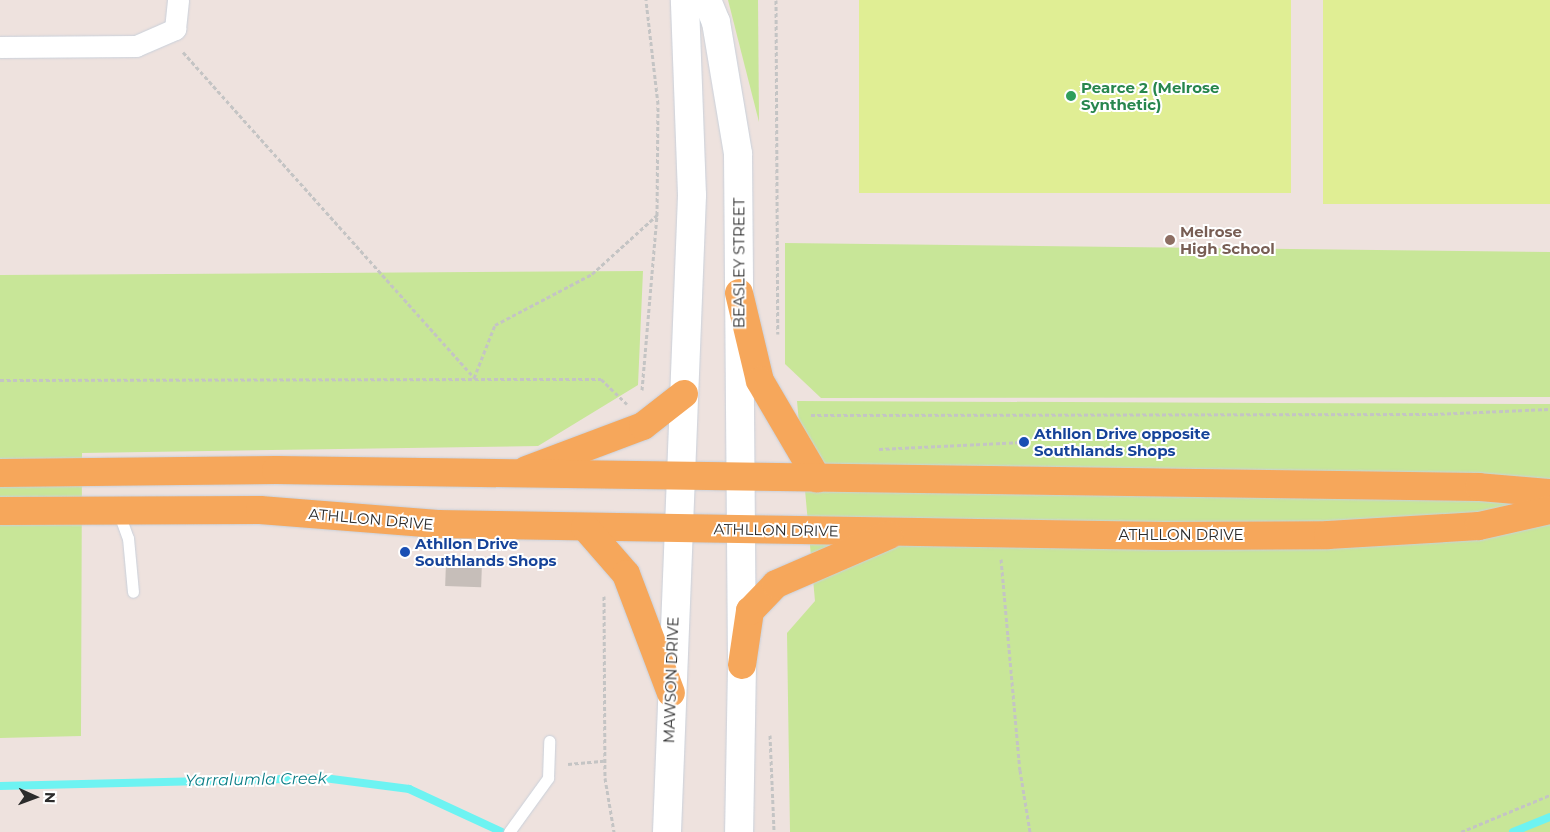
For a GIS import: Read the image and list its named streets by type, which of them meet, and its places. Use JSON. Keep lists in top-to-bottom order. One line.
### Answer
{"streets":{"main road":["BEASLEY STREET","ATHLLON DRIVE","MAWSON DRIVE"]},"crossings":[["BEASLEY STREET","ATHLLON DRIVE"],["ATHLLON DRIVE","MAWSON DRIVE"]],"water":["Yarralumla Creek"],"places":["Pearce 2 (Melrose Synthetic)","Melrose High School","Athllon Drive opposite Southlands Shops","Athllon Drive Southlands Shops"],"north":"right"}
